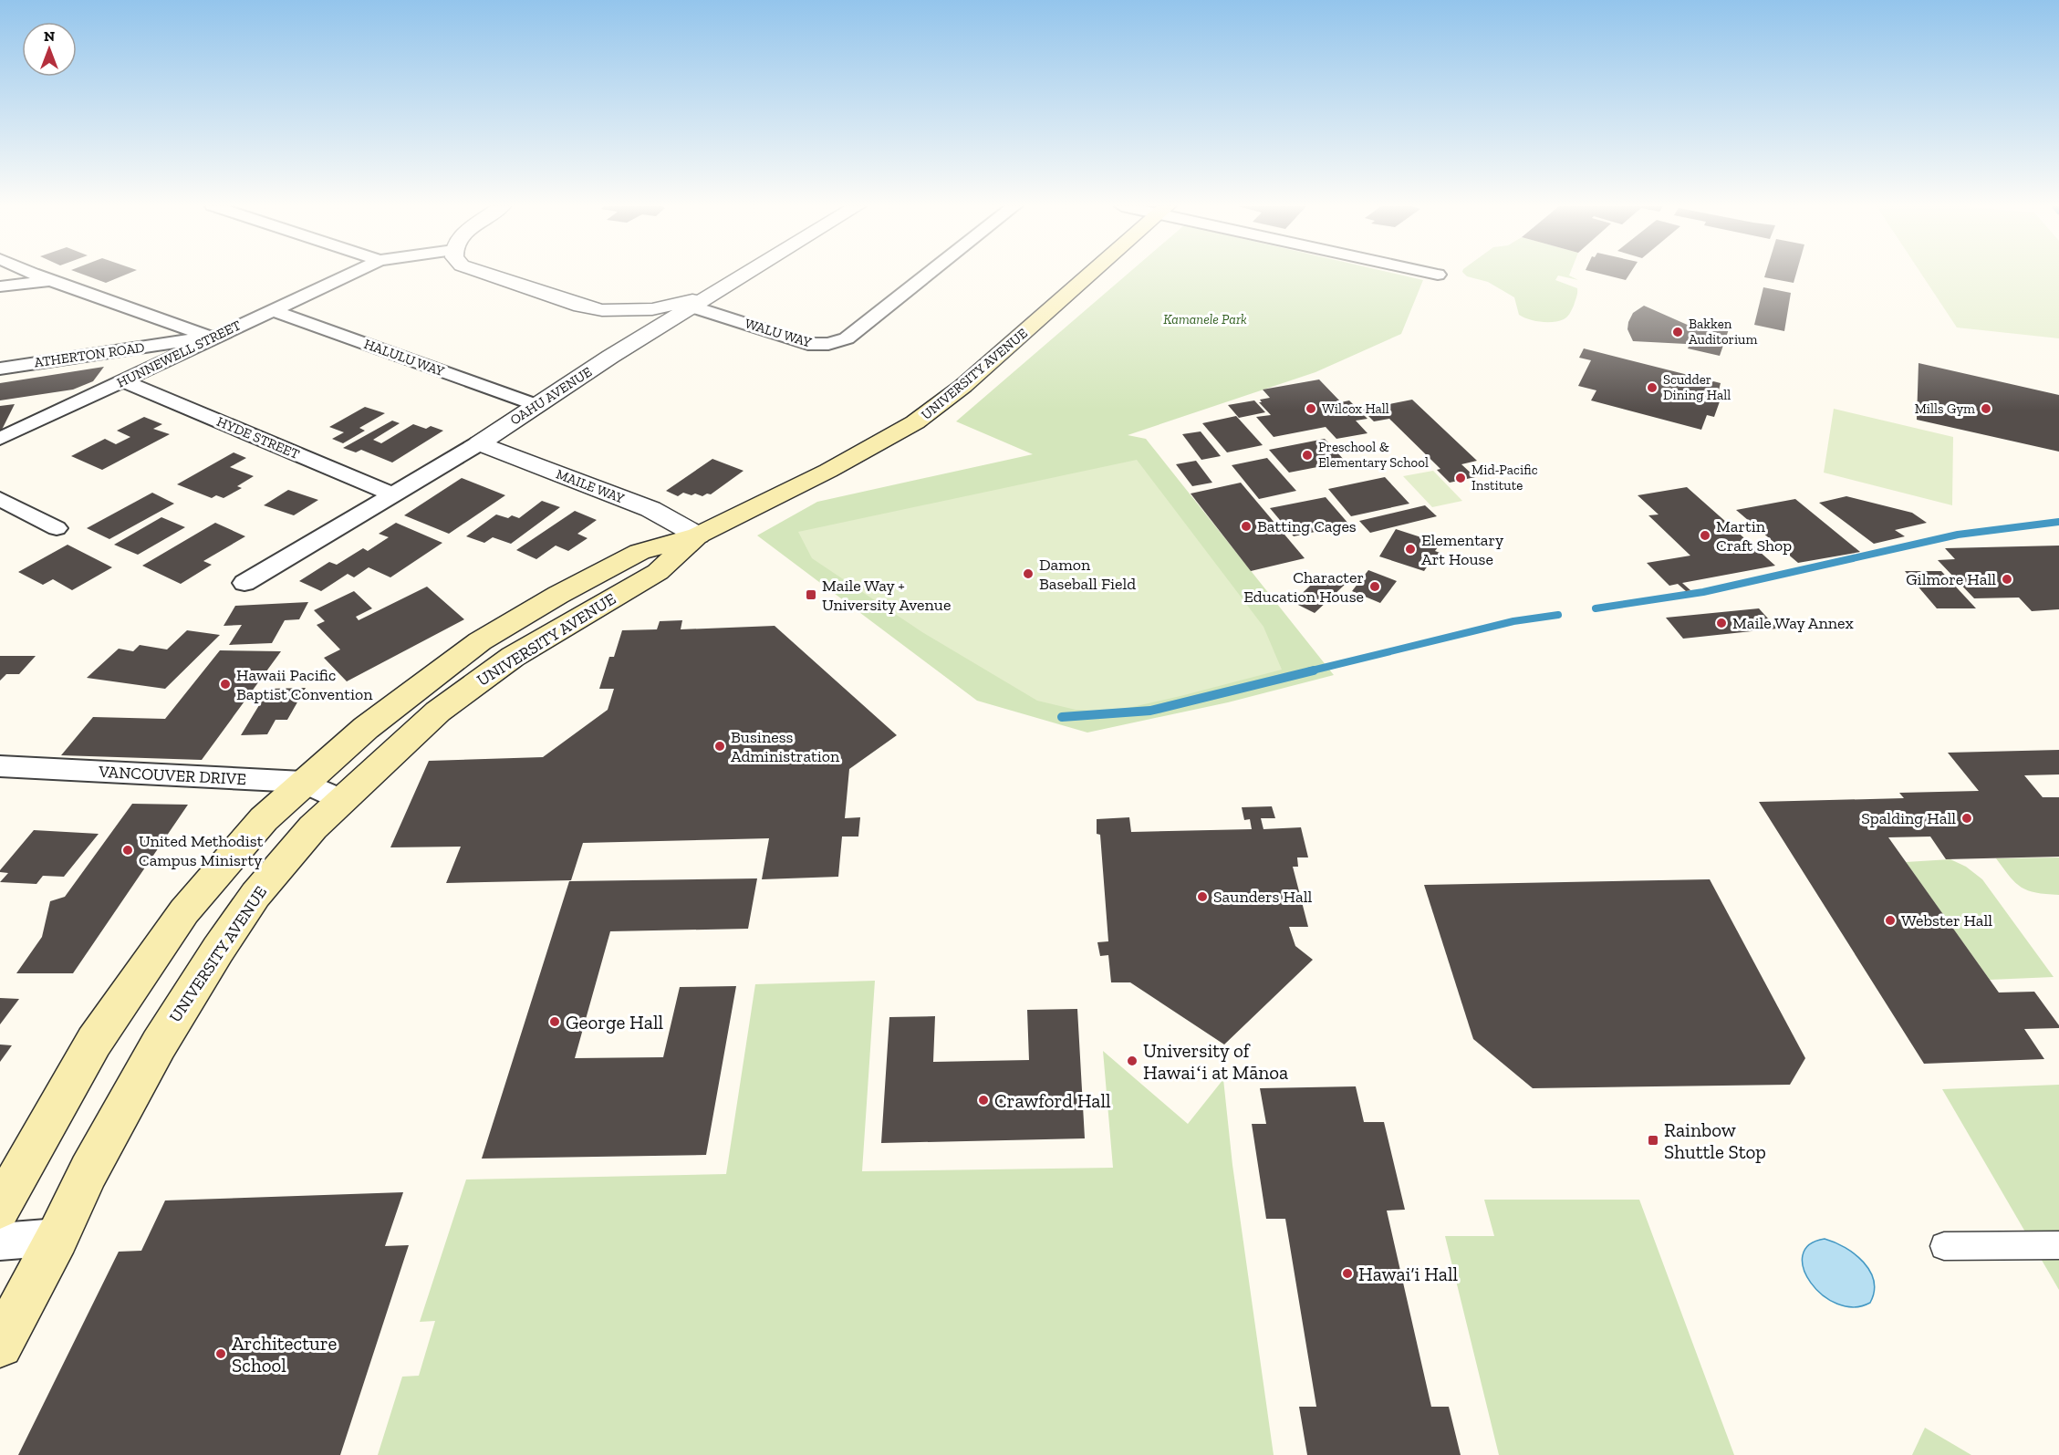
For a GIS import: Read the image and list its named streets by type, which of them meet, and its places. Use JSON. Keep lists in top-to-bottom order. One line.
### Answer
{"streets":{"main road":["UNIVERSITY AVENUE"],"street":["WALU WAY","HUNNEWELL STREET","ATHERTON ROAD","HALULU WAY","OAHU AVENUE","HYDE STREET","MAILE WAY","VANCOUVER DRIVE"]},"crossings":[["WALU WAY","OAHU AVENUE"],["HUNNEWELL STREET","ATHERTON ROAD"],["HUNNEWELL STREET","HALULU WAY"],["HUNNEWELL STREET","HYDE STREET"],["HALULU WAY","OAHU AVENUE"],["UNIVERSITY AVENUE","MAILE WAY"],["UNIVERSITY AVENUE","VANCOUVER DRIVE"],["OAHU AVENUE","HYDE STREET"],["OAHU AVENUE","MAILE WAY"]],"parks":["Kamanele Park"],"places":{"other":["Bakken Auditorium","Scudder Dining Hall","Wilcox Hall","Mills Gym","Preschool & Elementary School","Mid-Pacific Institute","Batting Cages","Martin Craft Shop","Elementary Art House","Damon Baseball Field","Gilmore Hall","Character Education House","Maile Way Annex","Hawaii Pacific Baptist Convention","Business Administration","Spalding Hall","United Methodist Campus Minisrty","Saunders Hall","Webster Hall","George Hall","University of Hawaiʻi at Mānoa","Crawford Hall","Hawai‘i Hall","Architecture School"],"transit":["Maile Way + University Avenue","Rainbow Shuttle Stop"]},"north":"top"}
